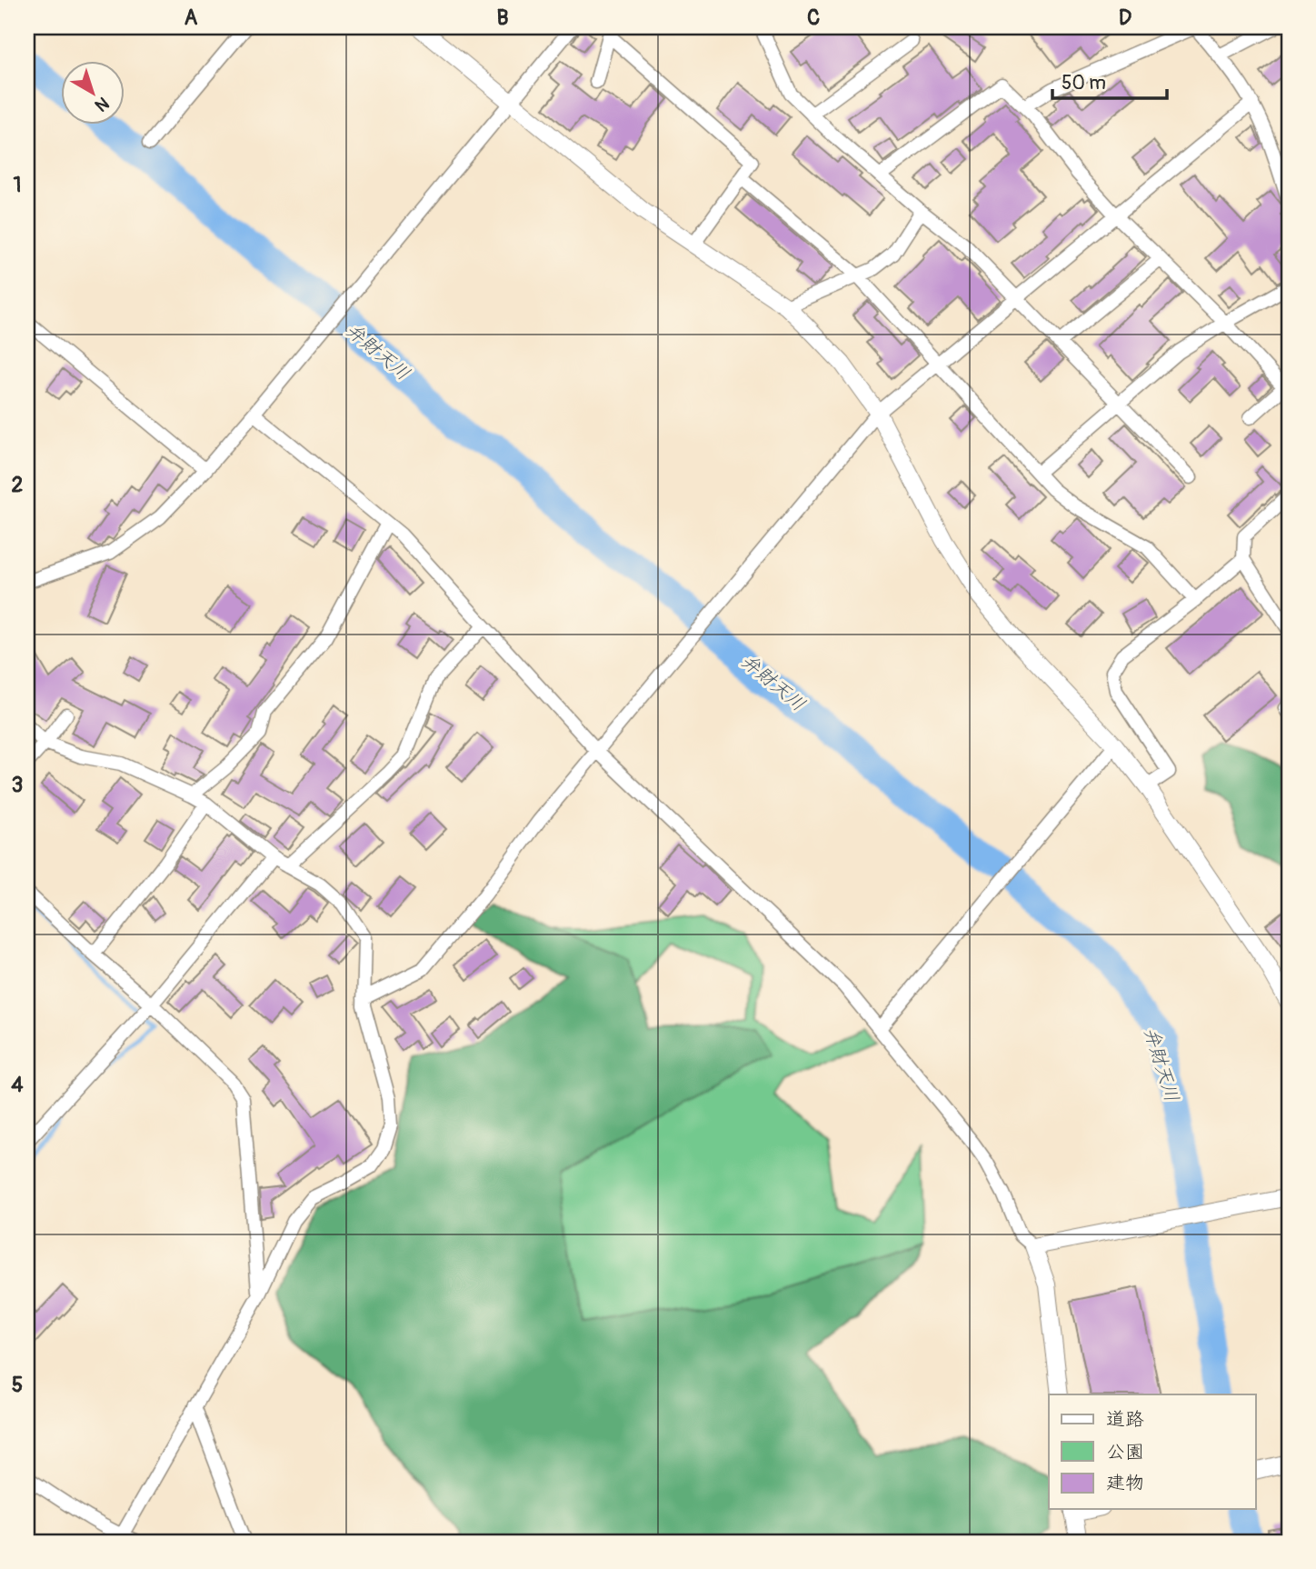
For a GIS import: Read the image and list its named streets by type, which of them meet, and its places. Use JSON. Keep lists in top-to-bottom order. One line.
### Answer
{"water":["弁財天川"],"legend":["道路","公園","建物"],"scale_bar":"50 m","north":"bottom right","grid":{"columns":["A","B","C","D"],"rows":["1","2","3","4","5"]}}
